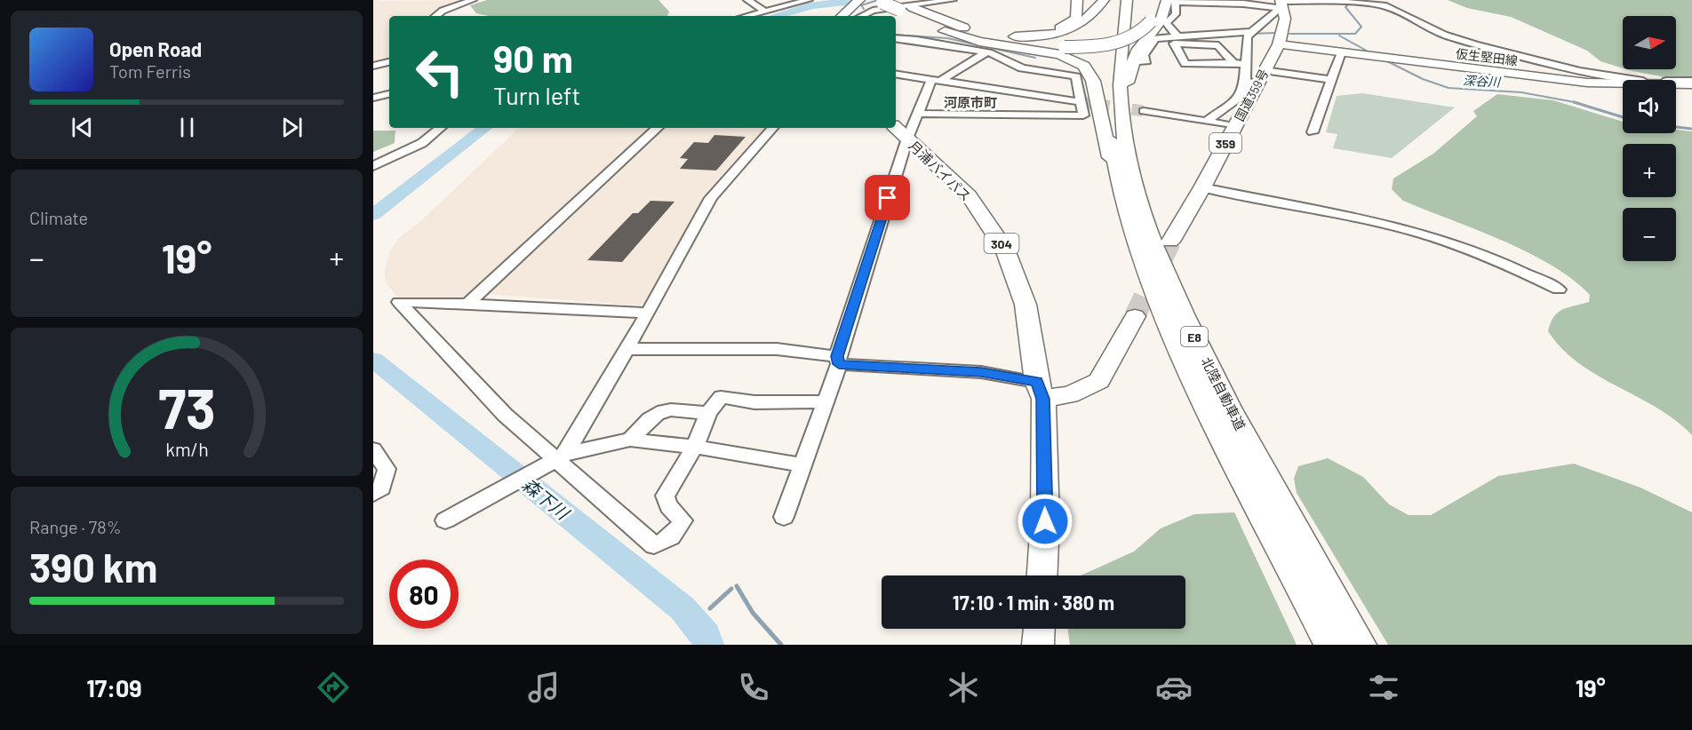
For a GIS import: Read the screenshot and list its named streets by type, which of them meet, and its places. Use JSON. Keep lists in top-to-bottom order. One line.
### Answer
{"streets":{"highway":["国道359号","359","月浦バイパス","304","E8","北陸自動車道"],"main road":["仮生堅田線"]},"crossings":[["仮生堅田線","国道359号"],["月浦バイパス","304"]],"districts":["河原市町"],"water":["深谷川","森下川"],"north":"right","page":{"map_buttons":["+","−"],"turn":["90 m","Turn left"],"song":["Open Road","Tom Ferris"],"tile":["Climate",["Range · 78%","390 km"]],"heat":["−","19°","+"],"limit":"80","trip":"17:10 · 1 min · 380 m","tabs":["17:09","19°"],"gauge":["73","km/h"]}}
